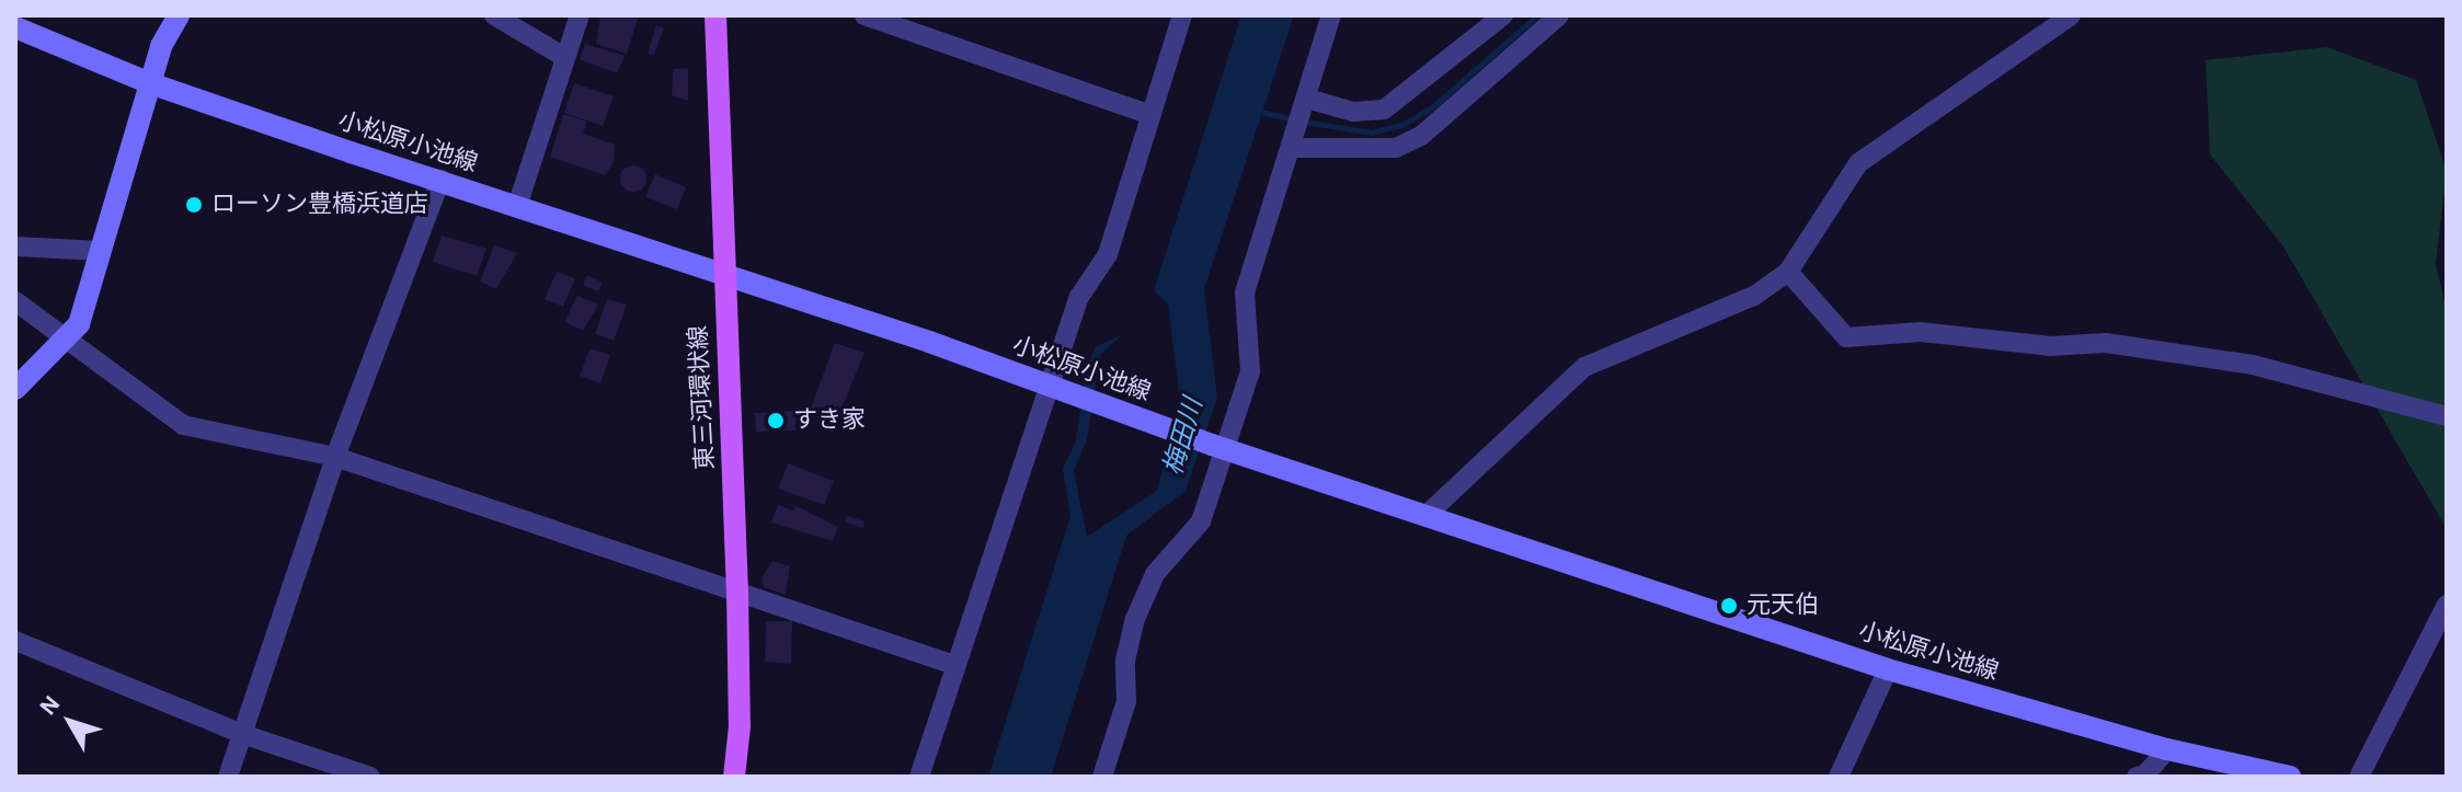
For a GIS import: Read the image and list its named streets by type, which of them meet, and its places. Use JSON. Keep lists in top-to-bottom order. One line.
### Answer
{"streets":{"main road":["小松原小池線","東三河環状線"]},"crossings":[["小松原小池線","東三河環状線"]],"water":["梅田川"],"places":["ローソン豊橋浜道店","すき家","元天伯"],"north":"top left"}
